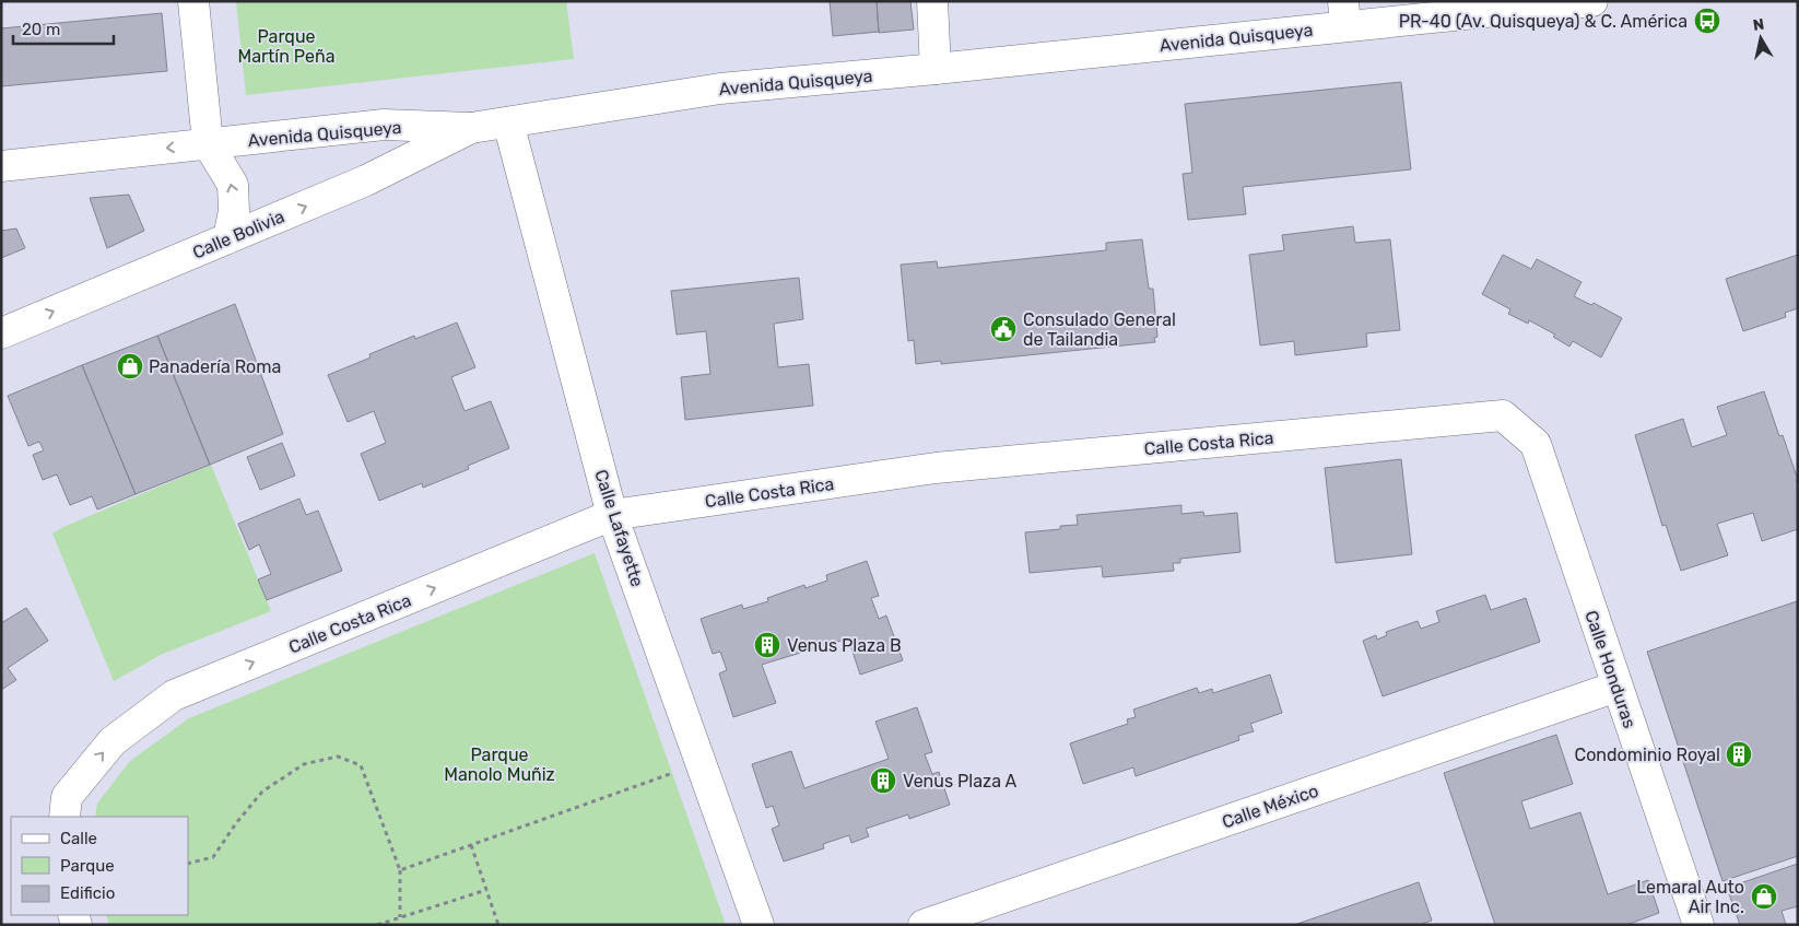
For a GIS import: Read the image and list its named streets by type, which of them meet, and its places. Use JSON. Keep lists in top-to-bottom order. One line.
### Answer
{"streets":{"street":["Avenida Quisqueya","Calle Bolivia","Calle Costa Rica","Calle Lafayette","Calle Honduras","Calle México"]},"crossings":[["Avenida Quisqueya","Calle Bolivia"],["Avenida Quisqueya","Calle Lafayette"],["Calle Costa Rica","Calle Lafayette"],["Calle Costa Rica","Calle Honduras"],["Calle Honduras","Calle México"]],"one_way":["Calle Bolivia","Calle Costa Rica"],"parks":["Parque Martín Peña","Parque Manolo Muñiz"],"places":{"bus stop":["PR-40 (Av. Quisqueya) & C. América"],"public building":["Consulado General de Tailandia"],"shop":["Panadería Roma","Lemaral Auto Air Inc."],"building":["Venus Plaza B","Condominio Royal","Venus Plaza A"]},"legend":["Calle","Parque","Edificio"],"scale_bar":"20 m","north":"top"}
